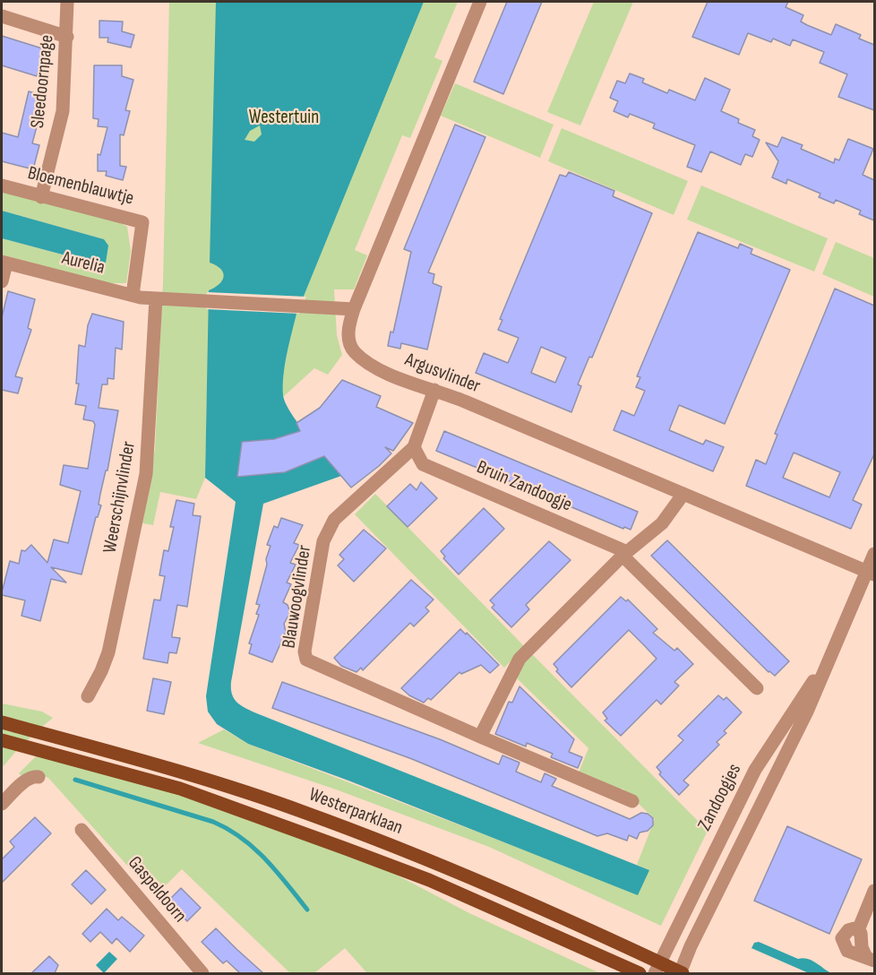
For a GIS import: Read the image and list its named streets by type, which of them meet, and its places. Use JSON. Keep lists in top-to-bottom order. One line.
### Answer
{"streets":{"main road":["Westerparklaan"],"street":["Sleedoornpage","Bloemenblauwtje","Aurelia","Argusvlinder","Bruin Zandoogje","Weerschijnvlinder","Blauwoogvlinder","Zandoogjes","Gaspeldoorn"]},"crossings":[["Sleedoornpage","Bloemenblauwtje"],["Bloemenblauwtje","Aurelia"],["Aurelia","Argusvlinder"],["Aurelia","Weerschijnvlinder"],["Argusvlinder","Blauwoogvlinder"],["Argusvlinder","Zandoogjes"],["Bruin Zandoogje","Blauwoogvlinder"],["Zandoogjes","Westerparklaan"]],"parks":["Westertuin"]}
